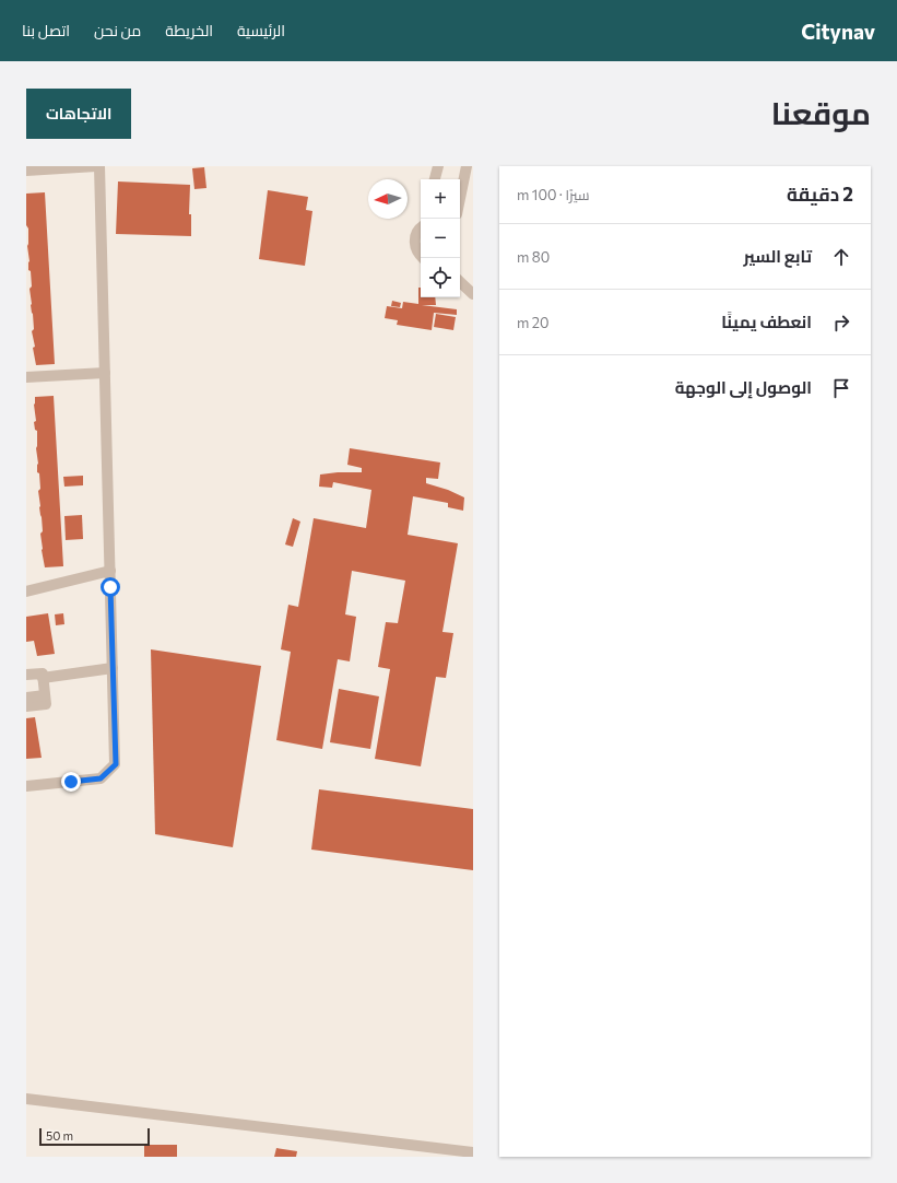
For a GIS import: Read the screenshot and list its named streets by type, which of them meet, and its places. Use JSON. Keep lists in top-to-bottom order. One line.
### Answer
{"scale_bar":"50 m","north":"left","page":{"header":"Citynav","nav":["الرئيسية","الخريطة","من نحن","اتصل بنا"],"title":"موقعنا","buttons":"الاتجاهات","heading":["2 دقيقة","سيرًا · 100 m"],"map_buttons":["+","−"],"list":[["تابع السير","80 m"],["انعطف يمينًا","20 m"],"الوصول إلى الوجهة"],"scale":"50 m"}}
